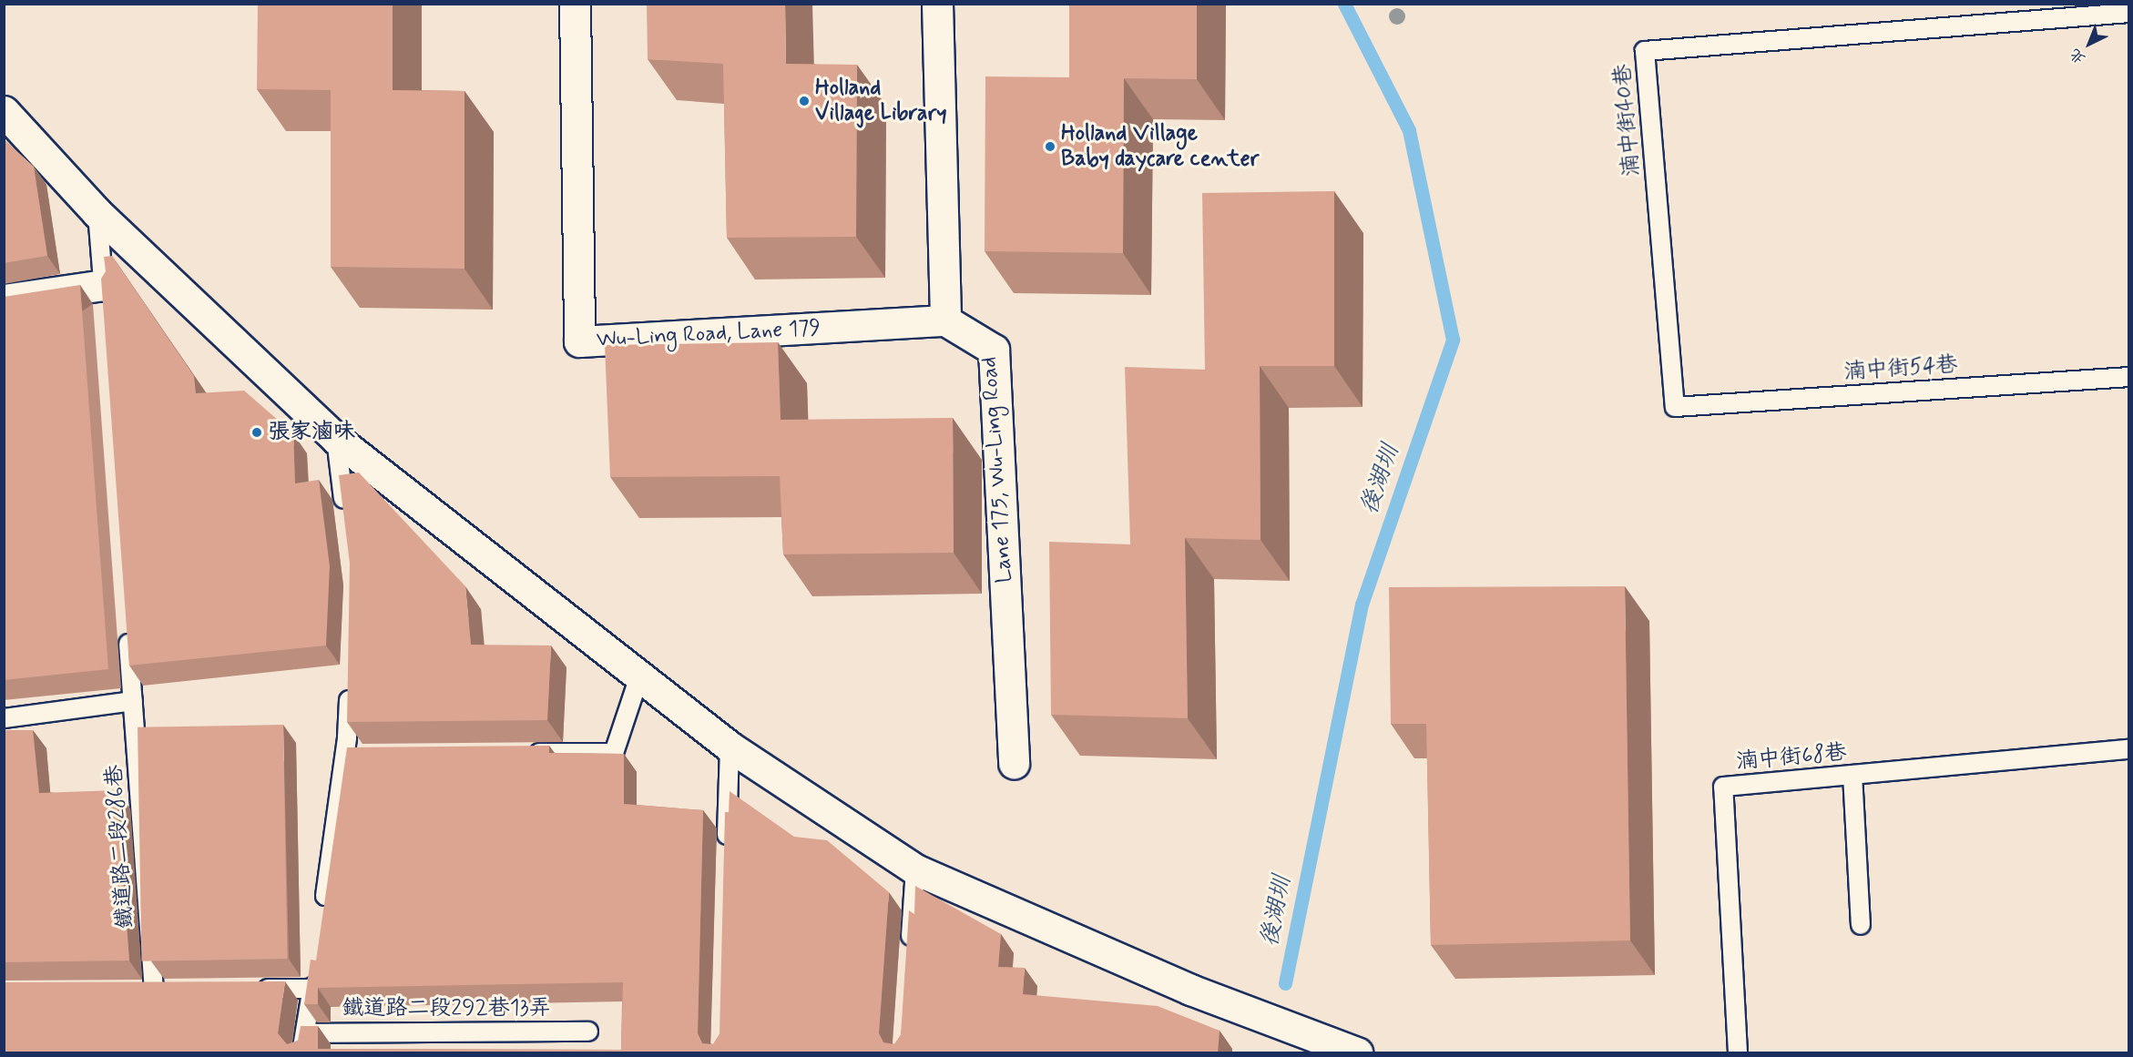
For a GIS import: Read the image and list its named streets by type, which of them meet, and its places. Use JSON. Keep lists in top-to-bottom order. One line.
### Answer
{"streets":{"street":["Wu-Ling Road, Lane 179","Lane 175, Wu-Ling Road"],"lane":["湳中街40巷","湳中街54巷","湳中街68巷","鐵道路二段286巷","鐵道路二段292巷13弄"]},"crossings":[["湳中街40巷","湳中街54巷"],["Wu-Ling Road, Lane 179","Lane 175, Wu-Ling Road"]],"water":["後湖圳"],"places":["Holland Village Library","Holland Village Baby daycare center","張家滷味"],"north":"bottom left"}
